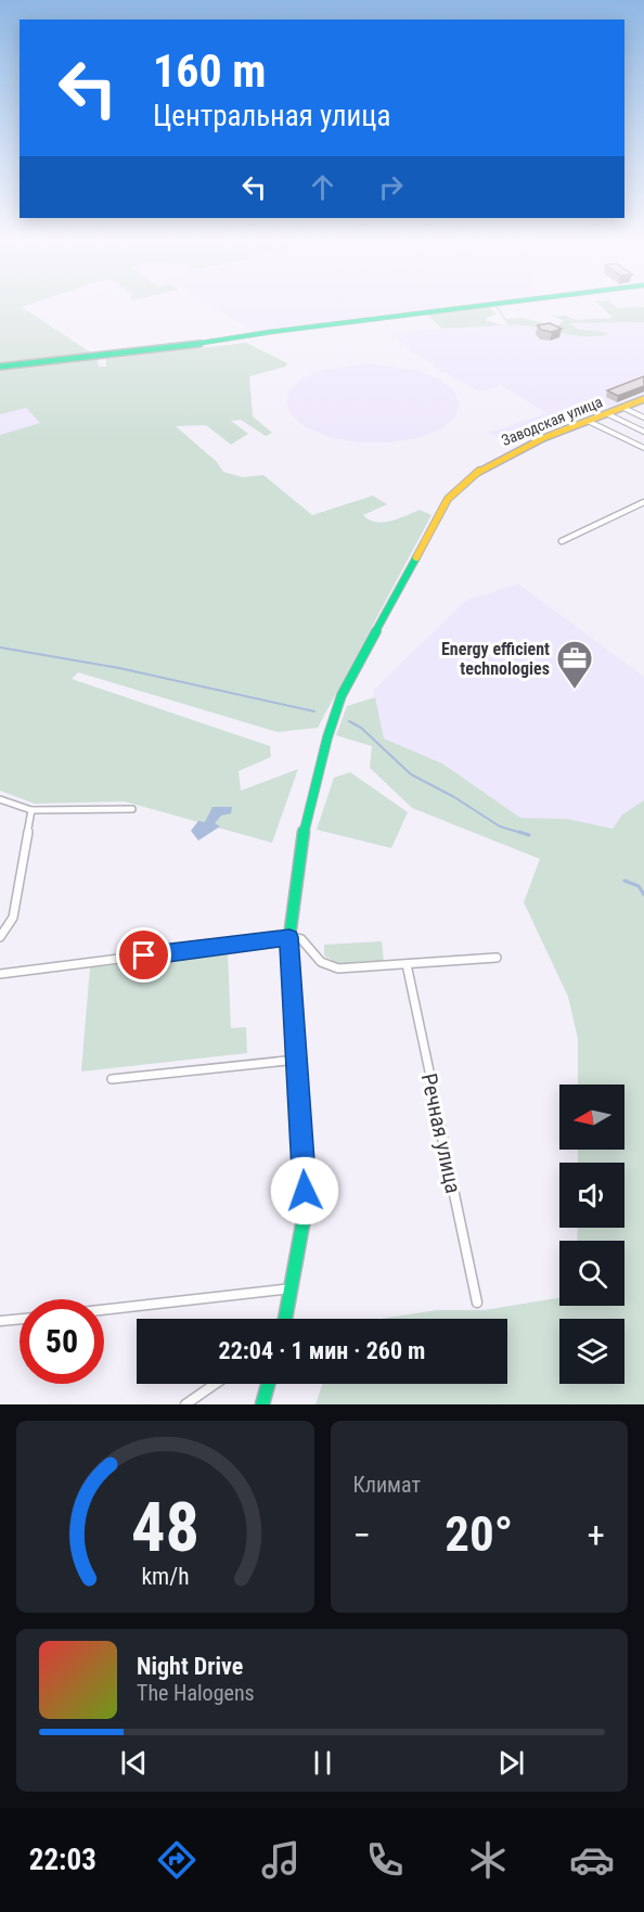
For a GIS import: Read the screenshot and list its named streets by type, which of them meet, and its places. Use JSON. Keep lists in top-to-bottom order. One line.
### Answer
{"streets":{"main road":["Заводская улица"],"street":["Речная улица"]},"places":{"office":["Energy efficient technologies"]},"north":"left","page":{"turn":["160 m","Центральная улица"],"limit":"50","trip":"22:04 · 1 мин · 260 m","tile":"Климат","heat":["−","20°","+"],"song":["Night Drive","The Halogens"],"tabs":"22:03","gauge":["48","km/h"]}}
